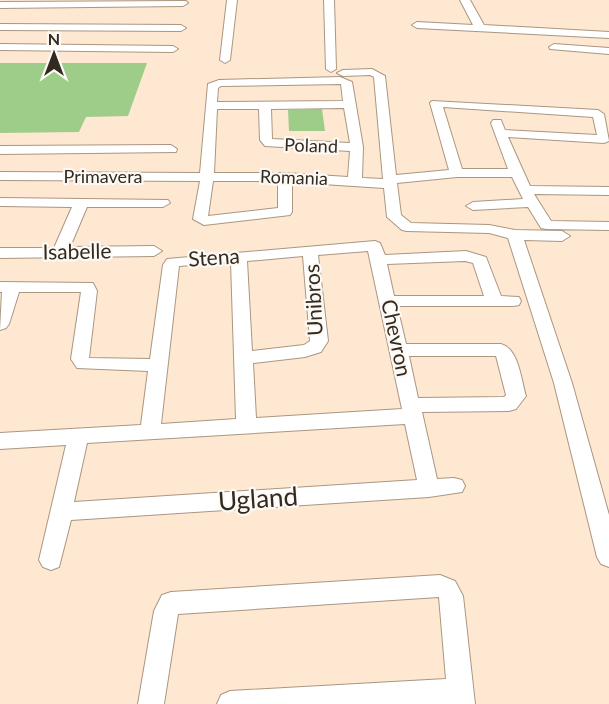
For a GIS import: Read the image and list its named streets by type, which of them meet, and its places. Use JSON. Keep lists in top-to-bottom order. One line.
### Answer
{"streets":{"street":["Poland","Primavera","Romania","Isabelle","Stena","Unibros","Chevron","Ugland"]},"crossings":[["Primavera","Romania"],["Stena","Unibros"],["Stena","Chevron"],["Chevron","Ugland"]],"north":"top"}
